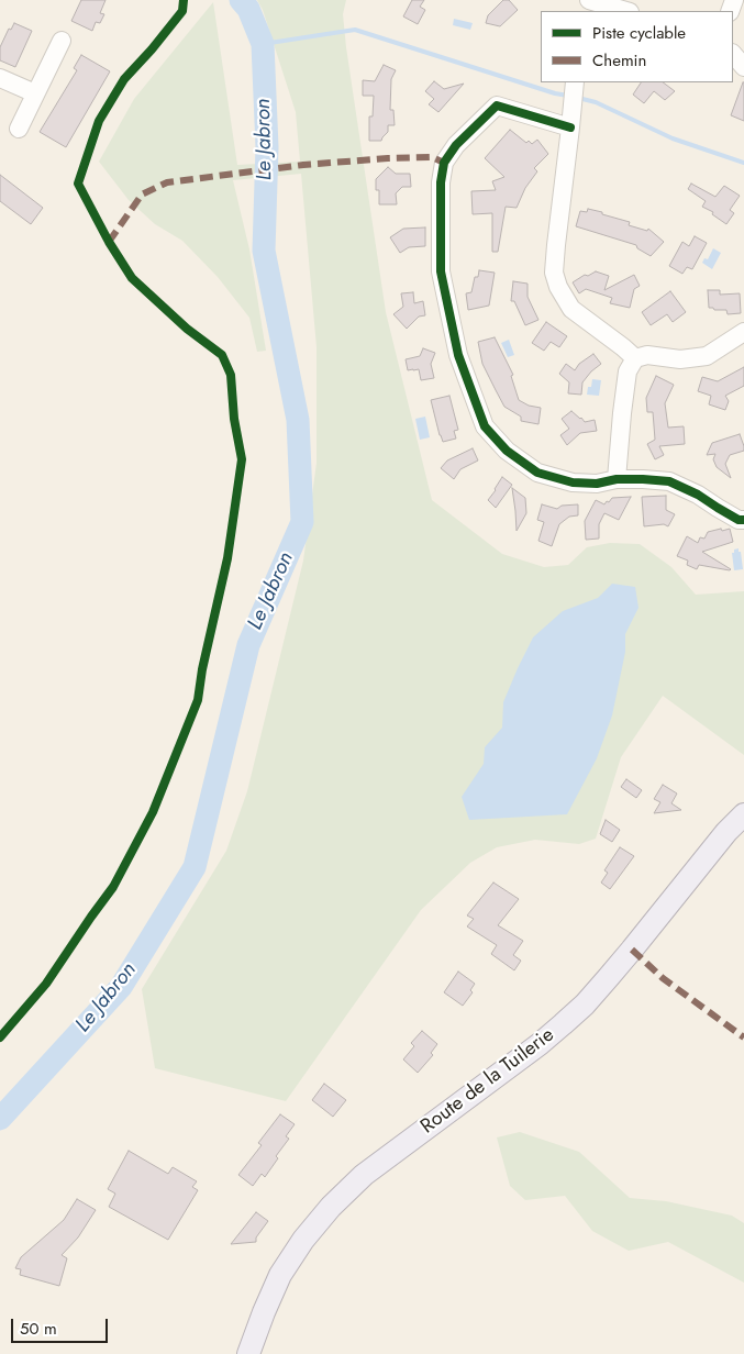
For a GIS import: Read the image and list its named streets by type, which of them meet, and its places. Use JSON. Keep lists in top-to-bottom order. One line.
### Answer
{"streets":{"main road":["Route de la Tuilerie"]},"water":["Le Jabron"],"legend":["Piste cyclable","Chemin"],"scale_bar":"50 m"}
